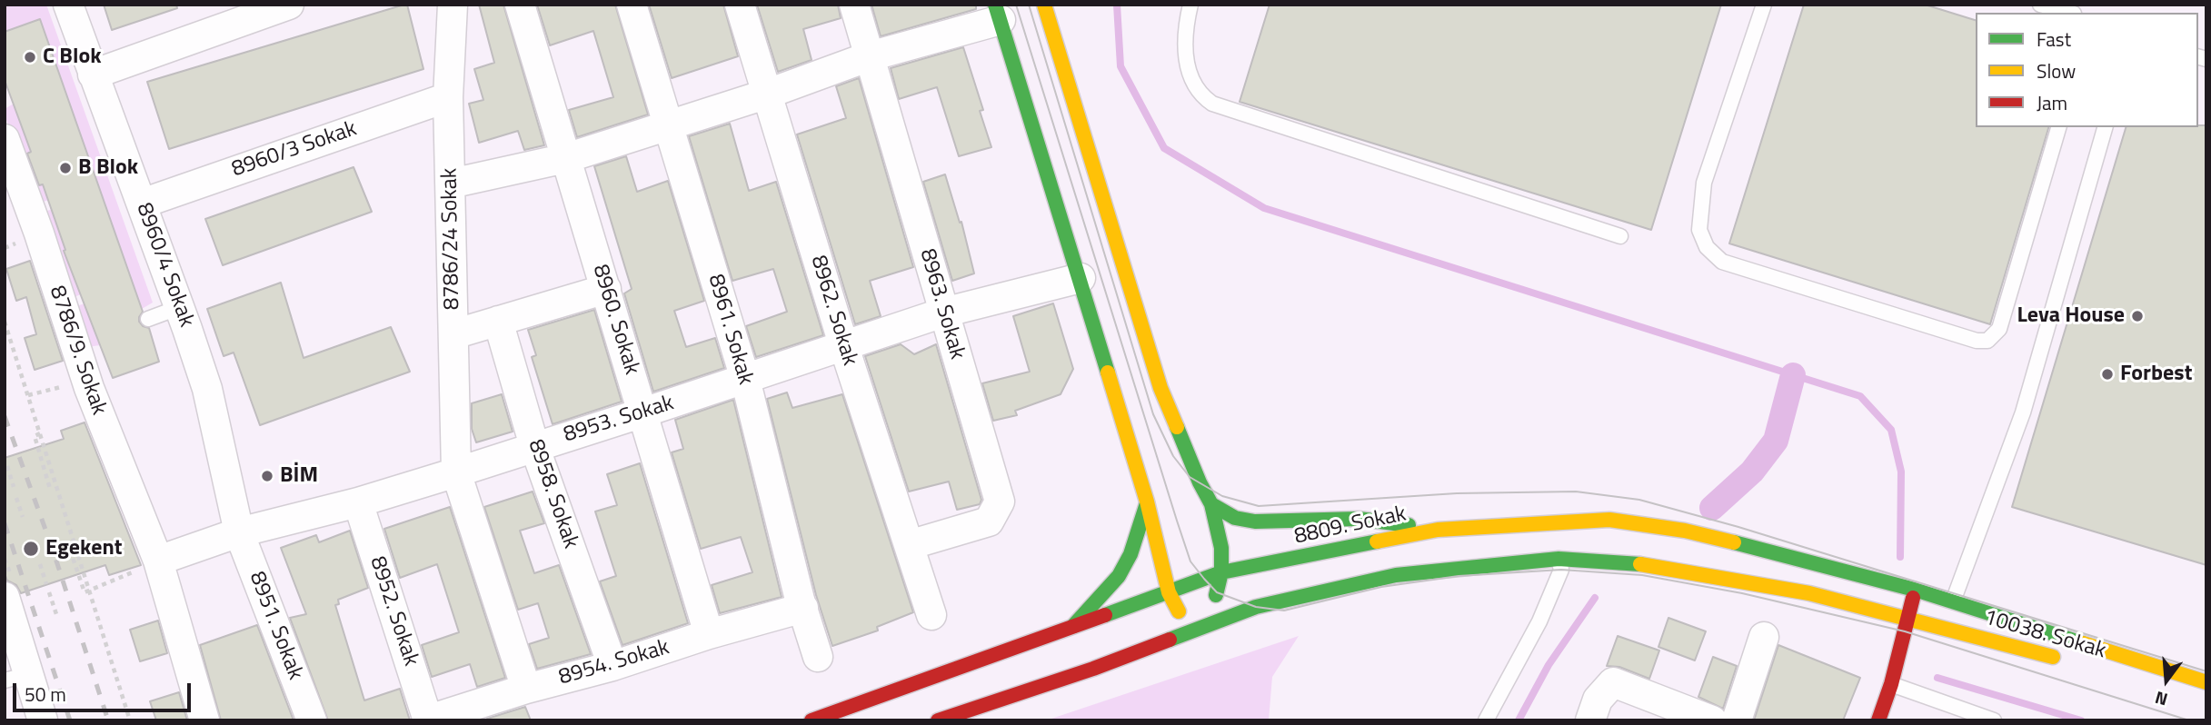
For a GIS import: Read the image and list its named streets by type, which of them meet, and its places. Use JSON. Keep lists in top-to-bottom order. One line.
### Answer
{"streets":{"street":["8960/3 Sokak","8786/24 Sokak","8960/4 Sokak","8963. Sokak","8962. Sokak","8960. Sokak","8961. Sokak","8786/9. Sokak","8953. Sokak","8958. Sokak","8809. Sokak","8952. Sokak","8951. Sokak","10038. Sokak","8954. Sokak"]},"crossings":[["8960/3 Sokak","8786/24 Sokak"],["8960/3 Sokak","8960/4 Sokak"],["8786/24 Sokak","8953. Sokak"],["8786/24 Sokak","8954. Sokak"],["8960/4 Sokak","8953. Sokak"],["8960/4 Sokak","8951. Sokak"],["8963. Sokak","8962. Sokak"],["8963. Sokak","8953. Sokak"],["8962. Sokak","8953. Sokak"],["8960. Sokak","8953. Sokak"],["8960. Sokak","8954. Sokak"],["8961. Sokak","8953. Sokak"],["8961. Sokak","8954. Sokak"],["8786/9. Sokak","8953. Sokak"],["8953. Sokak","8958. Sokak"],["8953. Sokak","8952. Sokak"],["8953. Sokak","8951. Sokak"],["8958. Sokak","8954. Sokak"],["8809. Sokak","10038. Sokak"],["8952. Sokak","8954. Sokak"]],"places":["C Blok","B Blok","Leva House","Forbest","BİM","Egekent"],"legend":["Fast","Slow","Jam"],"scale_bar":"50 m","north":"bottom"}
